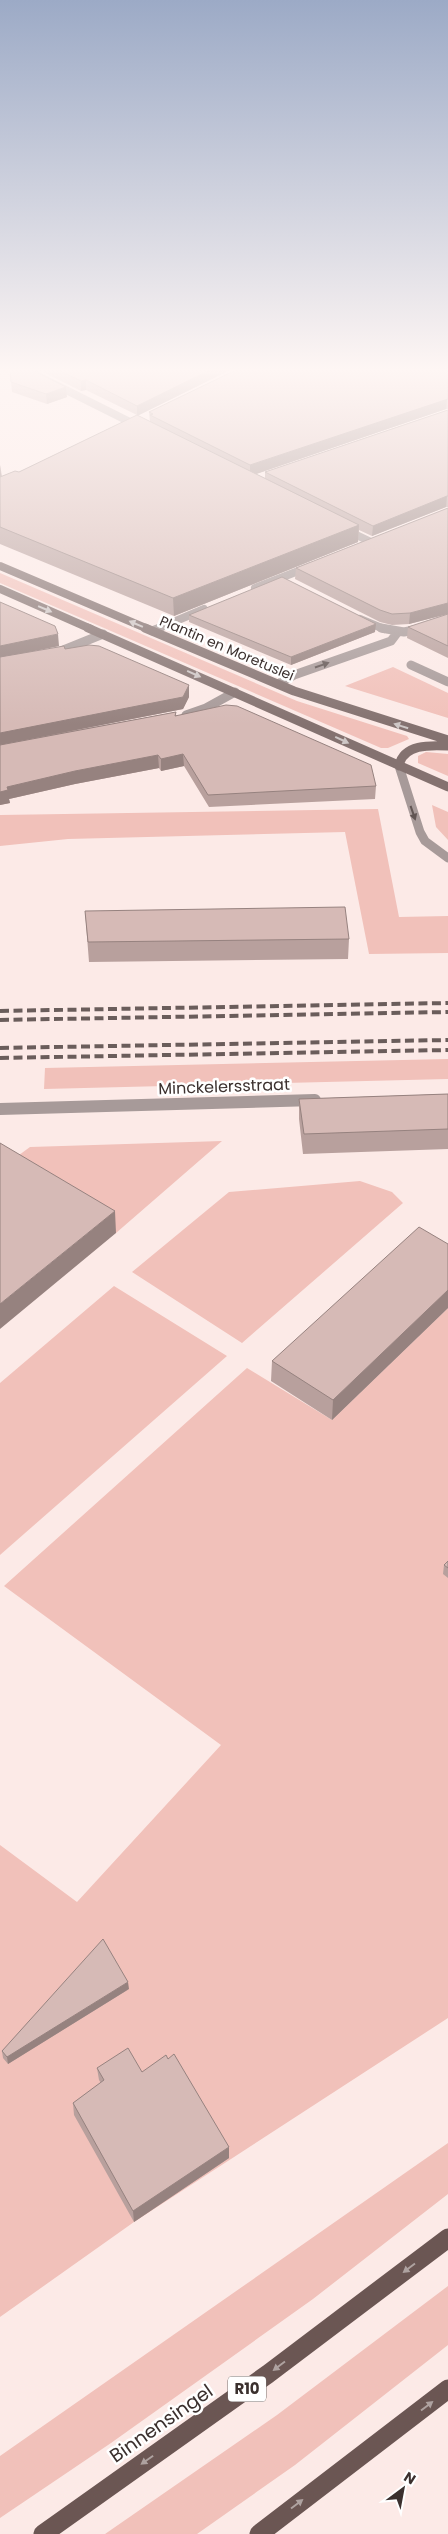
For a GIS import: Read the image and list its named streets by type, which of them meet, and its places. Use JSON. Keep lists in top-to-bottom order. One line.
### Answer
{"streets":{"main road":["Plantin en Moretuslei","R10","Binnensingel"],"street":["Minckelersstraat"]},"one_way":["Binnensingel"],"north":"top right"}
